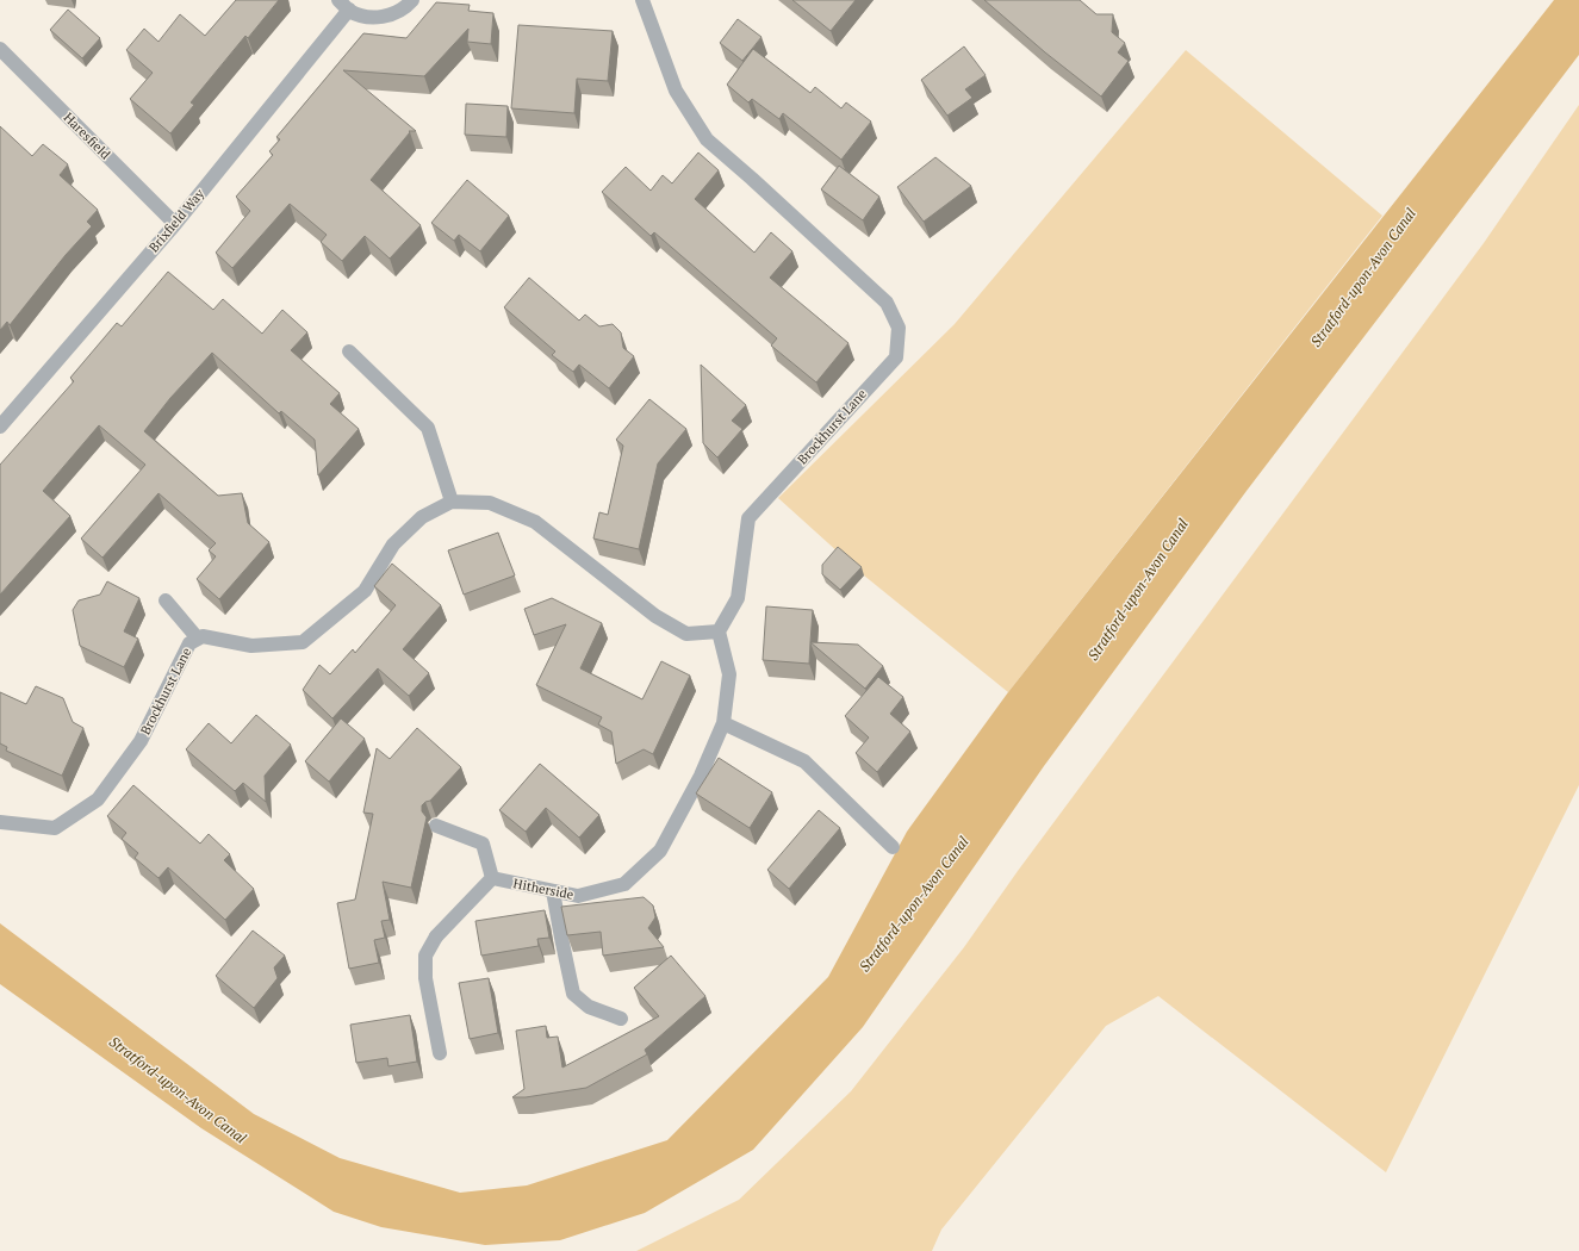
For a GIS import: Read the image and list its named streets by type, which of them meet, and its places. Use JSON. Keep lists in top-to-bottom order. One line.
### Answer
{"streets":{"street":["Haresfield","Brixfield Way","Brockhurst Lane","Hitherside"]},"crossings":[["Haresfield","Brixfield Way"],["Brockhurst Lane","Hitherside"]],"water":["Stratford-upon-Avon Canal"]}
